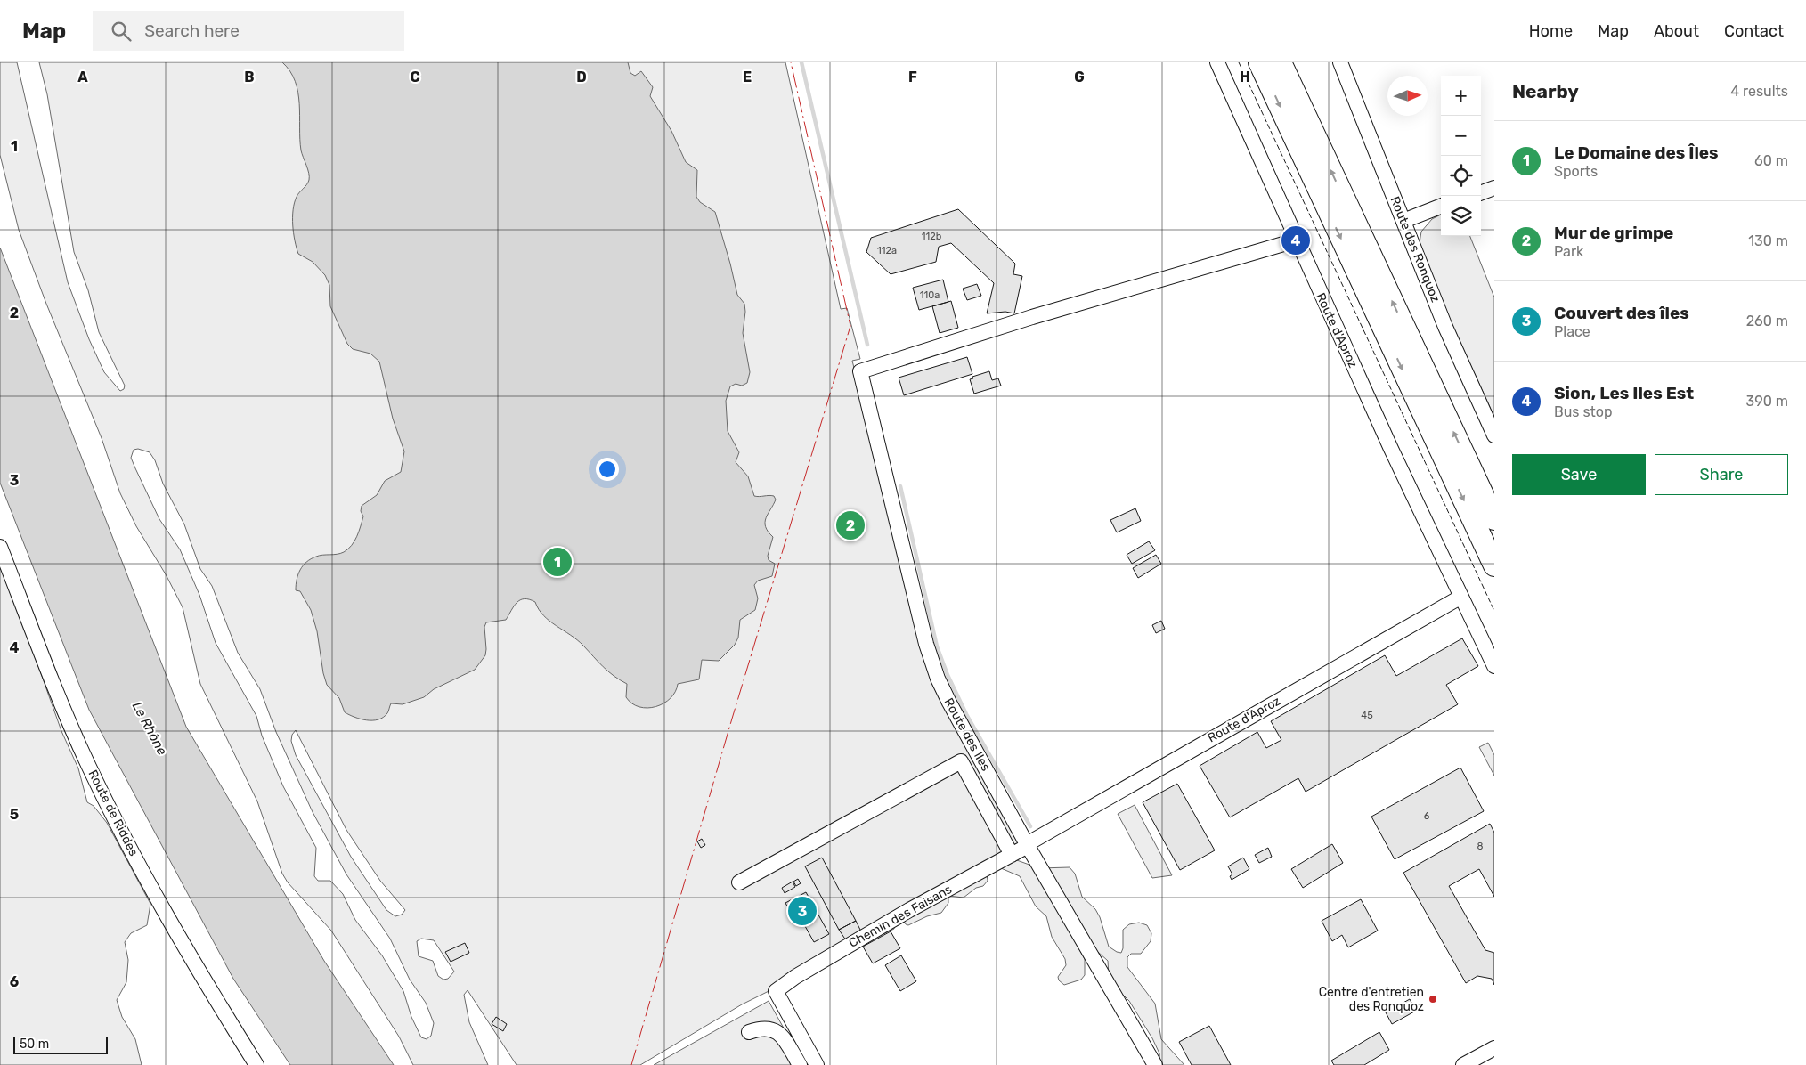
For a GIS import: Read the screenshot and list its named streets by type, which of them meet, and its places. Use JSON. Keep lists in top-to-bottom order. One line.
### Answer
{"streets":{"street":["Route des Ronquoz","Route d'Aproz","Route des Iles","Route de Riddes","Chemin des Faisans"]},"crossings":[["Route d'Aproz","Route des Iles"],["Route d'Aproz","Chemin des Faisans"],["Route des Iles","Chemin des Faisans"]],"water":["Le Rhône"],"places":["Centre d'entretien des Ronquoz"],"house_numbers":["112b","112a","110a","45","6","8"],"scale_bar":"50 m","north":"right","page":{"header":"Map","search":"Search here","nav":["Home","Map","About","Contact"],"heading":["Nearby","4 results"],"map_buttons":["+","−"],"list":[{"mark":"1","name":"Le Domaine des Îles","note":"Sports","value":"60 m"},{"mark":"2","name":"Mur de grimpe","note":"Park","value":"130 m"},{"mark":"3","name":"Couvert des îles","note":"Place","value":"260 m"},{"mark":"4","name":"Sion, Les Iles Est","note":"Bus stop","value":"390 m"}],"pins":["4","2","1","3"],"buttons":["Save","Share"],"scale":"50 m"},"grid":{"columns":["A","B","C","D","E","F","G","H"],"rows":["1","2","3","4","5","6"]}}
